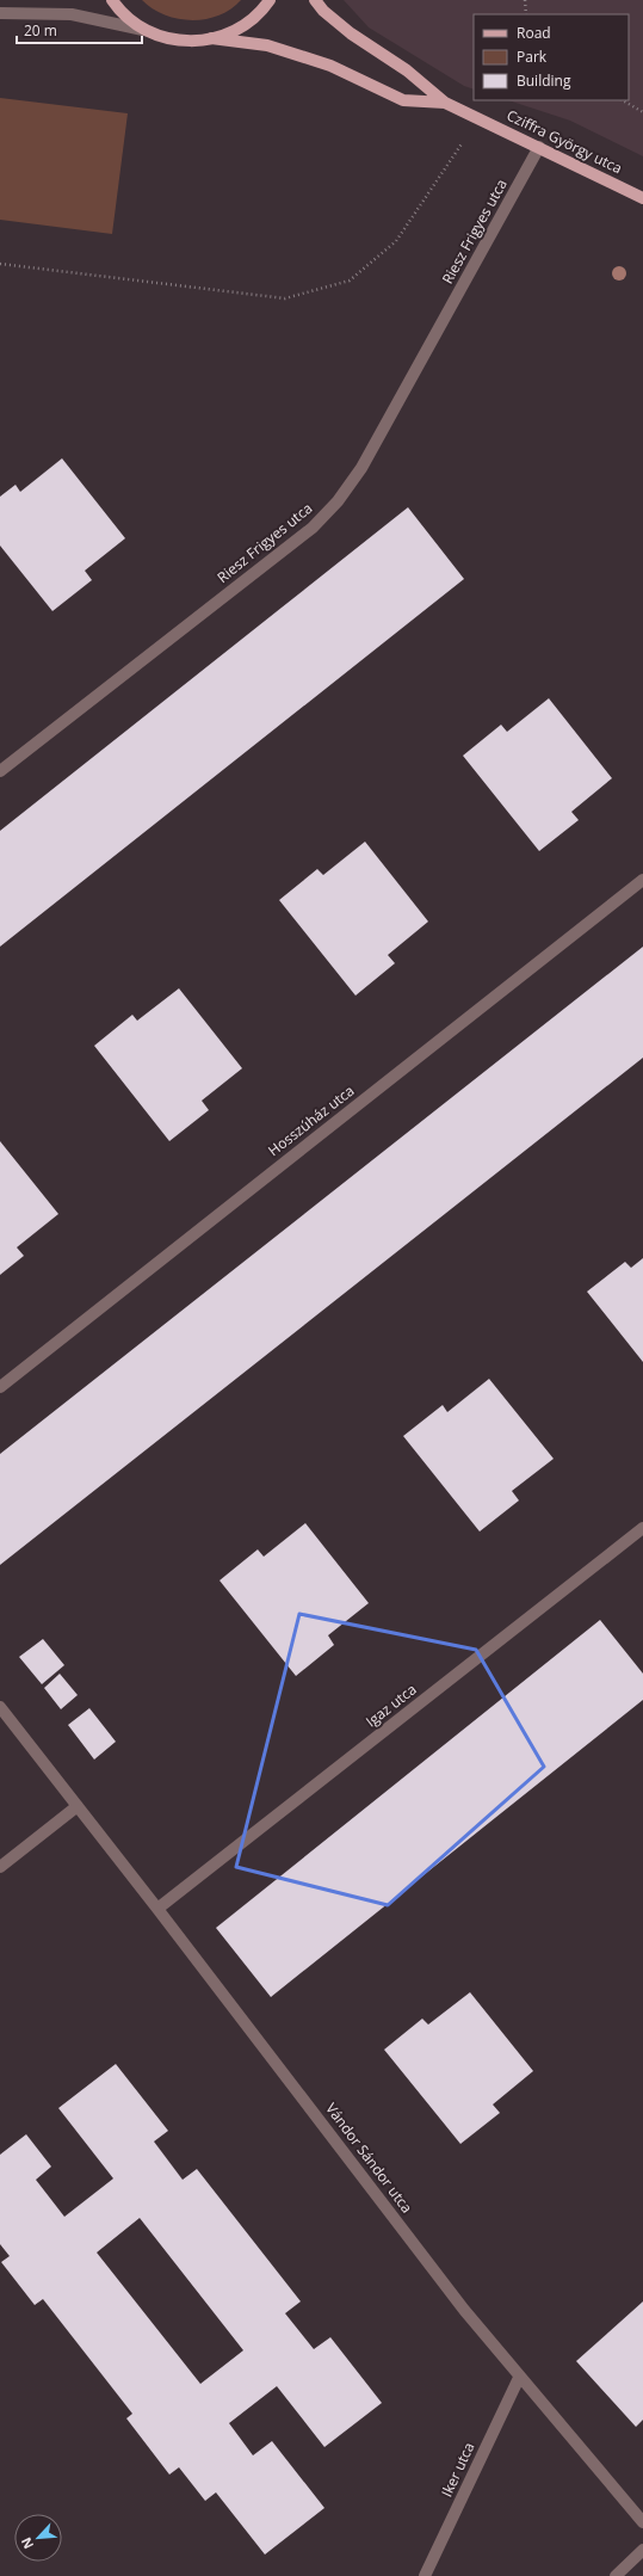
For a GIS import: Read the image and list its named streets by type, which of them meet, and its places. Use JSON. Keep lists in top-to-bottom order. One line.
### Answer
{"streets":{"main road":["Cziffra György utca"],"street":["Riesz Frigyes utca","Hosszúház utca","Igaz utca","Vándor Sándor utca","Iker utca"]},"crossings":[["Cziffra György utca","Riesz Frigyes utca"],["Igaz utca","Vándor Sándor utca"],["Vándor Sándor utca","Iker utca"]],"legend":["Road","Park","Building"],"scale_bar":"20 m","north":"bottom left"}
